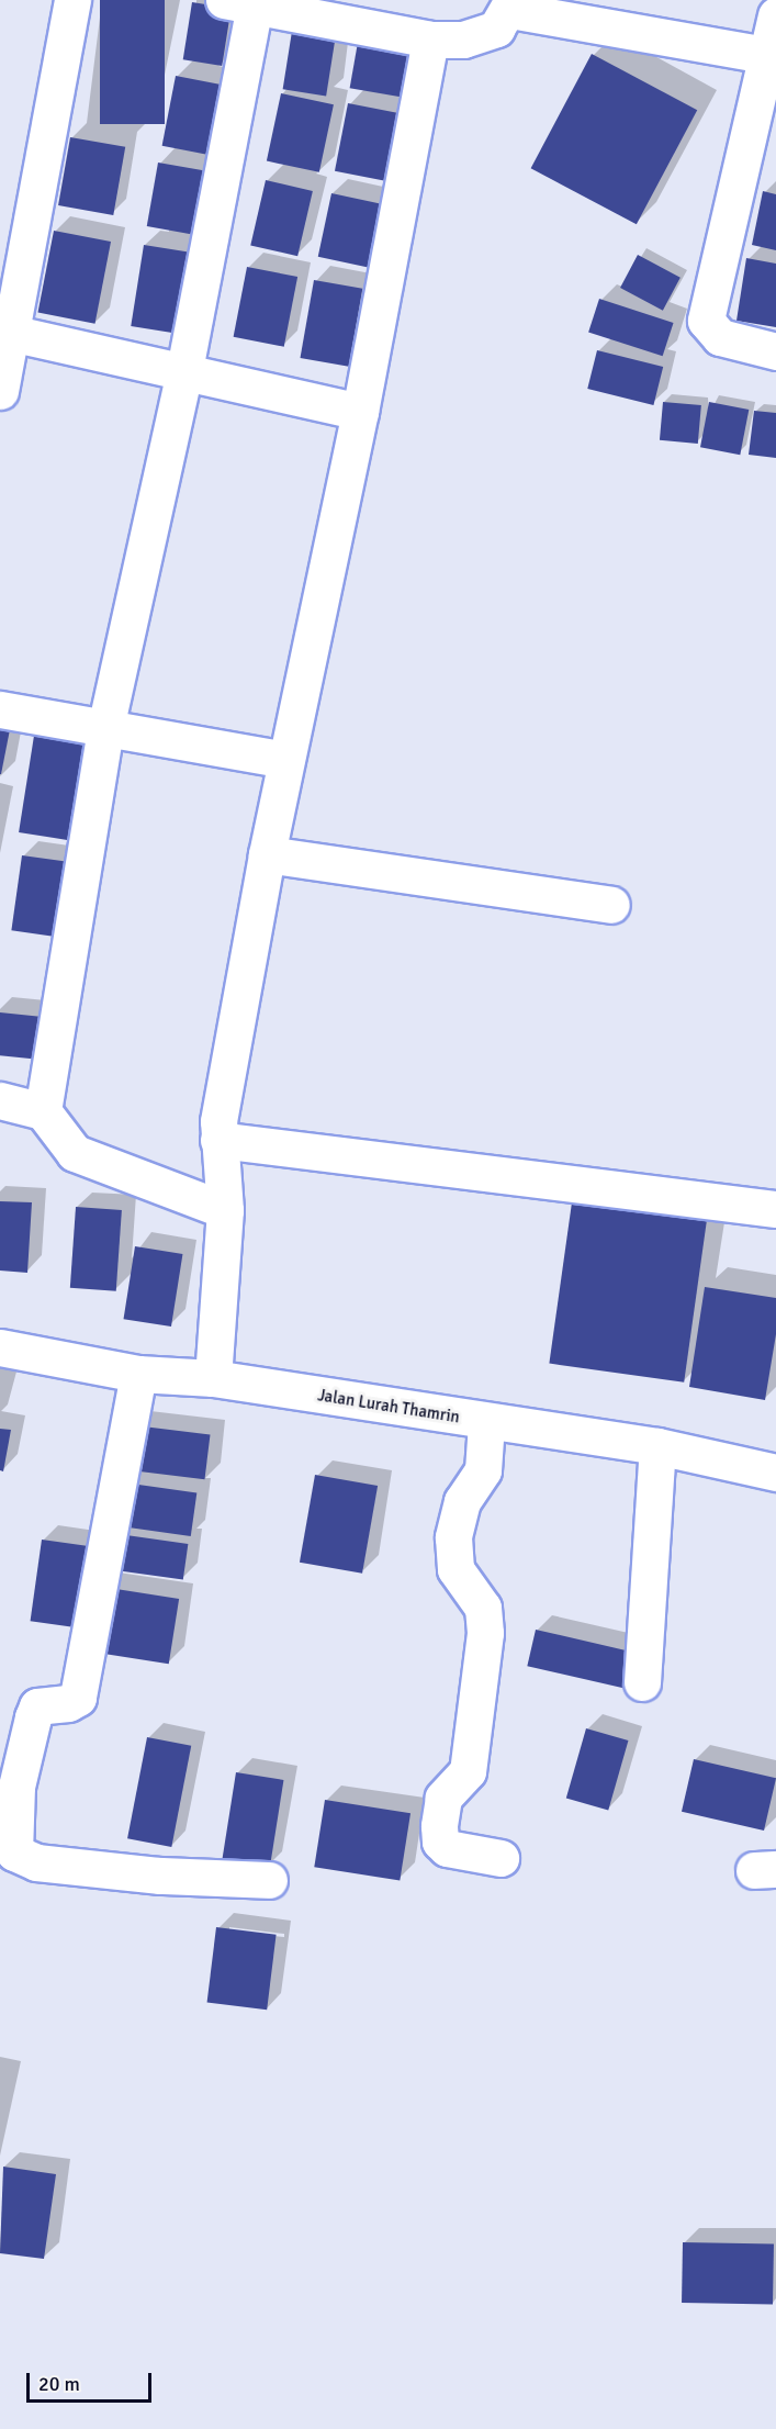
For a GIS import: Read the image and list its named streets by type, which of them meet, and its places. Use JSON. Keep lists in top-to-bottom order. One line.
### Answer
{"streets":{"street":["Jalan Lurah Thamrin"]},"scale_bar":"20 m"}
